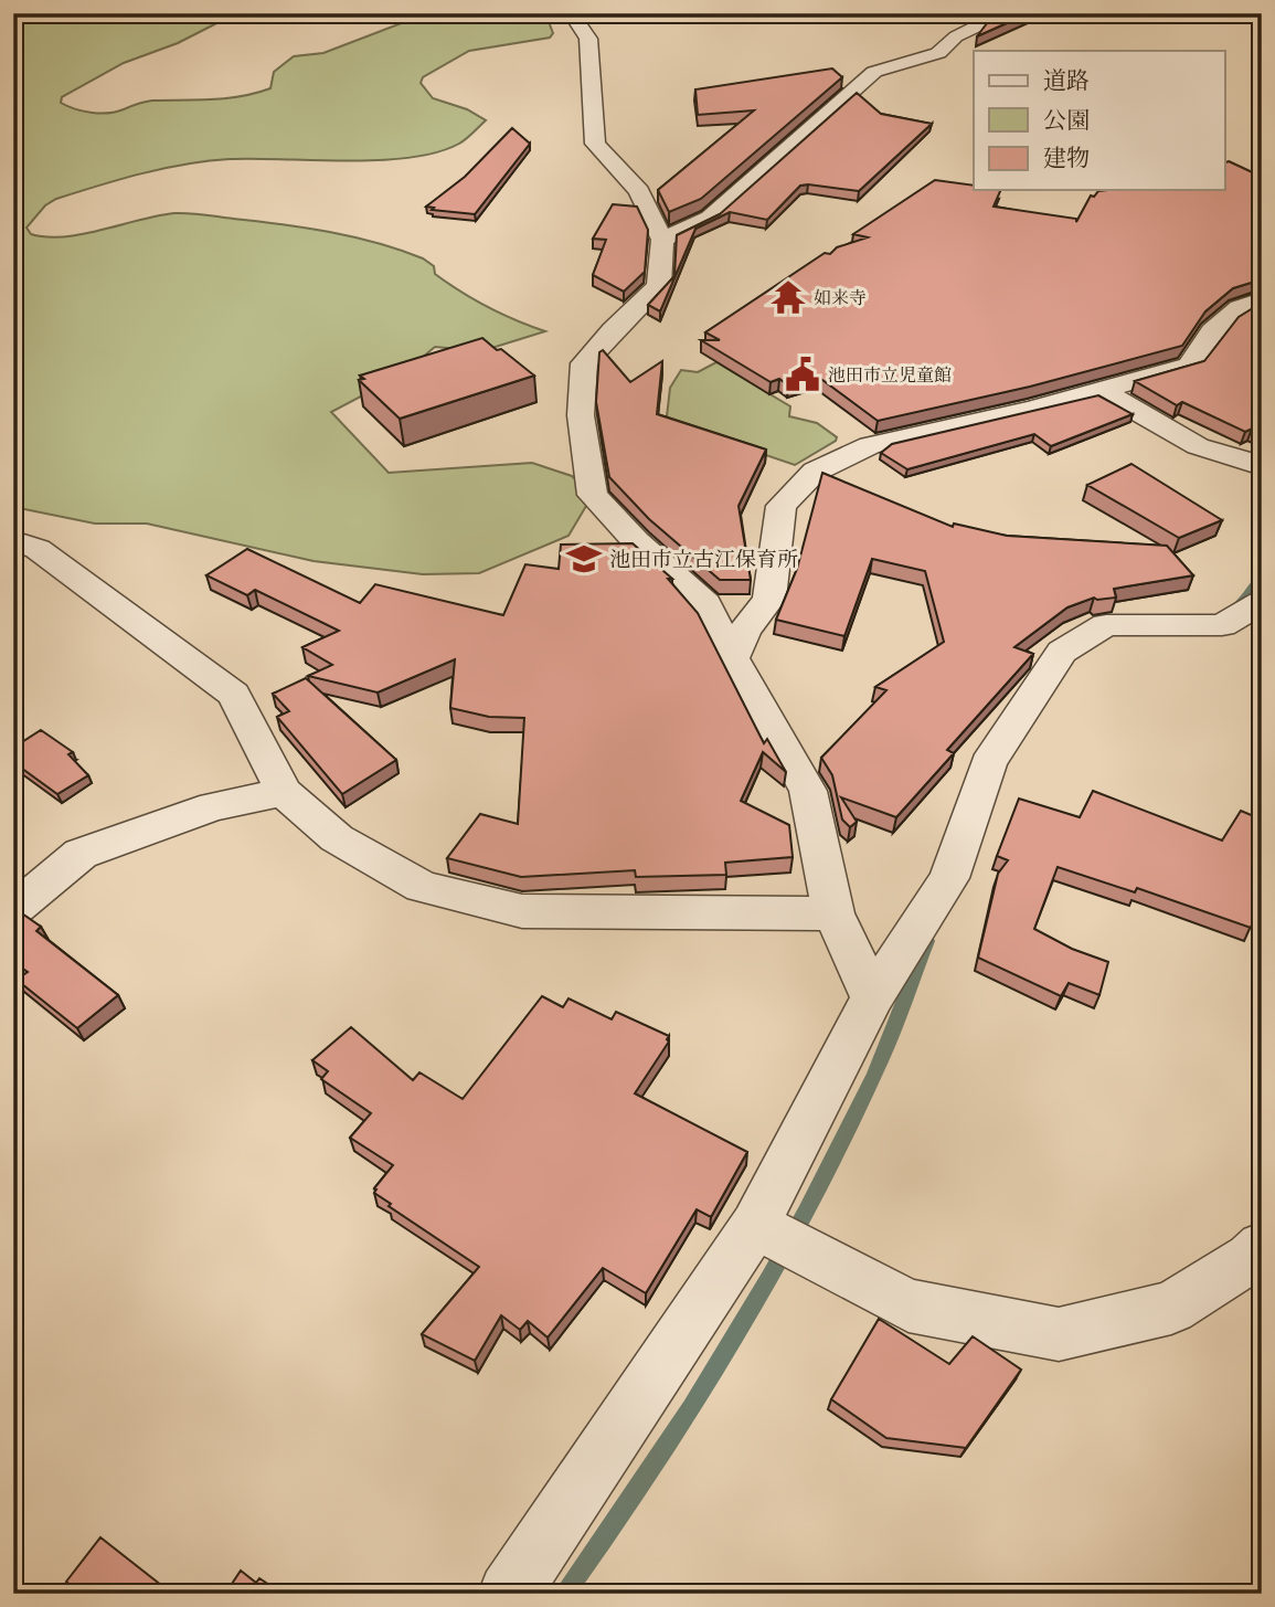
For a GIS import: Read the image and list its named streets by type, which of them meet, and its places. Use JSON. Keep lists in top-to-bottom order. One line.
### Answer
{"places":{"temple":["如来寺"],"public building":["池田市立児童館"],"school or university":["池田市立古江保育所"]},"legend":["道路","公園","建物"]}
